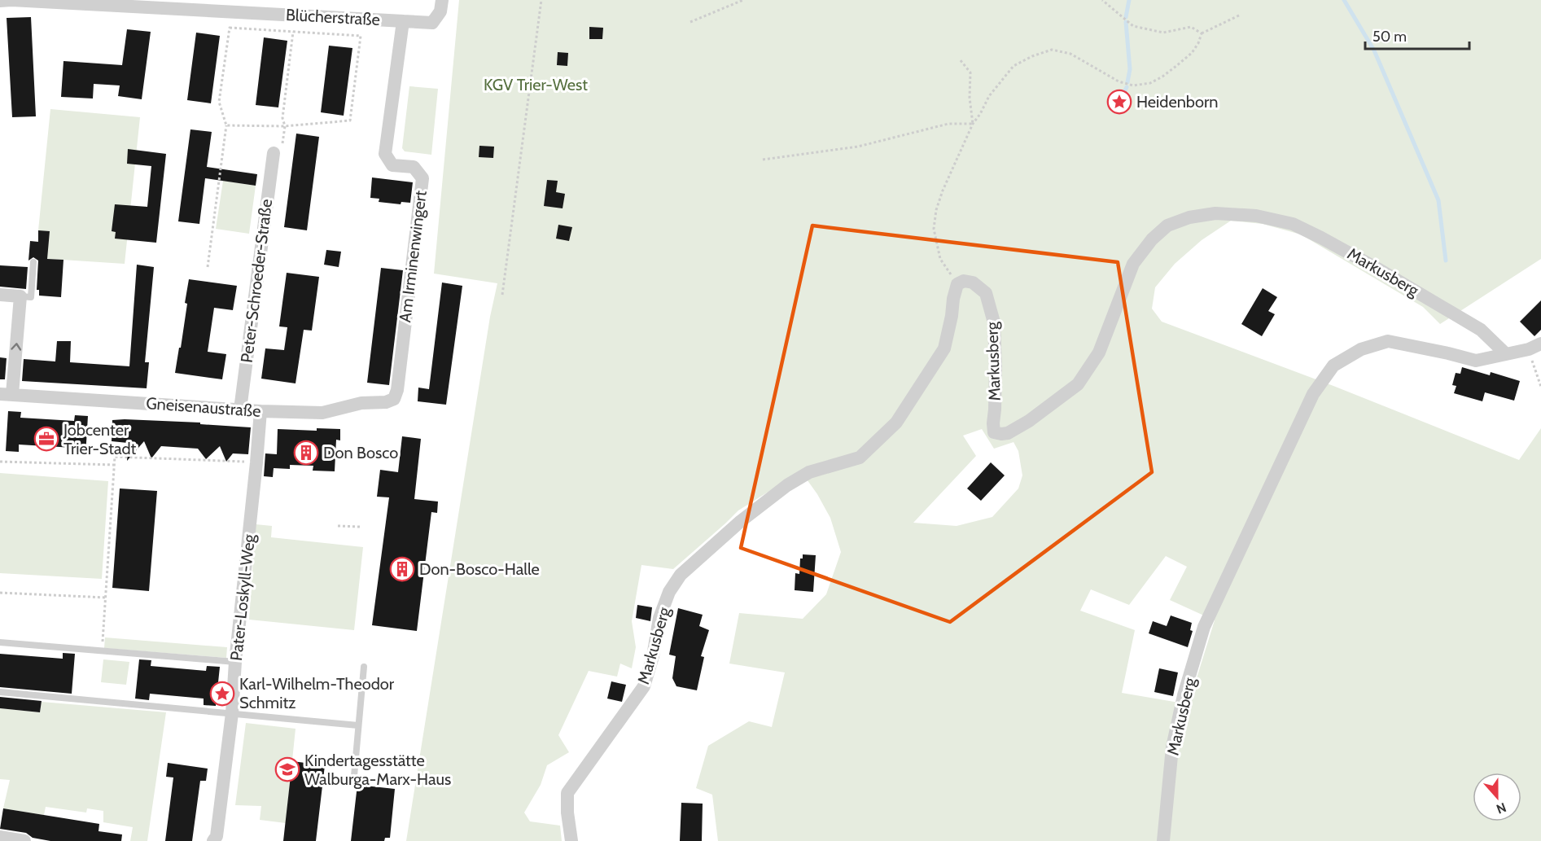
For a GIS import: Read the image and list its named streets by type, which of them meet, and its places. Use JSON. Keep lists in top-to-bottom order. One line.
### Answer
{"streets":{"street":["Blücherstraße","Am Irminenwingert","Markusberg","Peter-Schroeder-Straße","Gneisenaustraße","Pater-Loskyll-Weg"]},"crossings":[["Blücherstraße","Am Irminenwingert"],["Am Irminenwingert","Gneisenaustraße"],["Peter-Schroeder-Straße","Gneisenaustraße"],["Gneisenaustraße","Pater-Loskyll-Weg"]],"parks":["KGV Trier-West"],"places":{"place":["Heidenborn","Karl-Wilhelm-Theodor Schmitz"],"office":["Jobcenter Trier-Stadt"],"building":["Don Bosco","Don-Bosco-Halle"],"school or university":["Kindertagesstätte Walburga-Marx-Haus"]},"scale_bar":"50 m","north":"bottom"}
